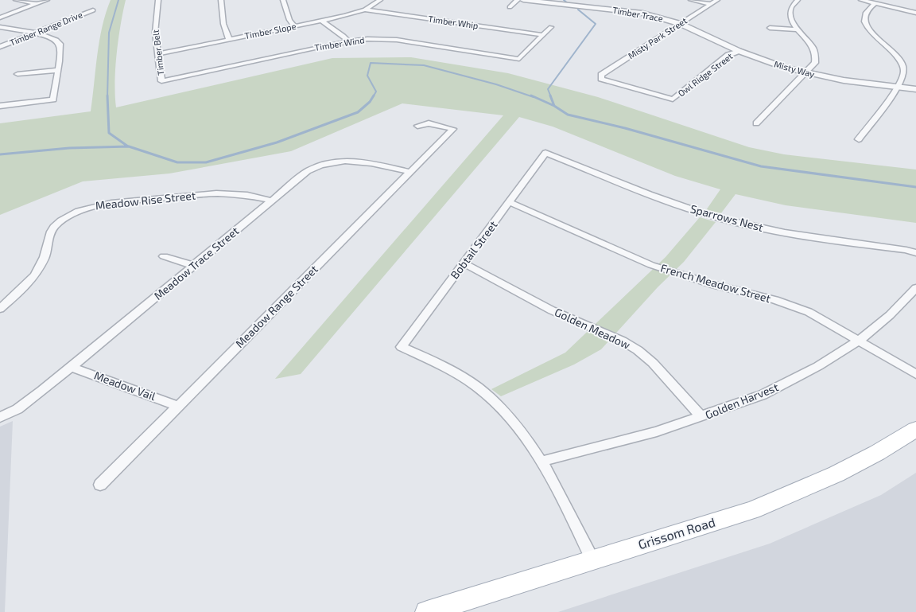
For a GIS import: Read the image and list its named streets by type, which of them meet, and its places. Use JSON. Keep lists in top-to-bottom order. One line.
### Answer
{"streets":{"main road":["Grissom Road"],"street":["Timber Trace","Timber Whip","Timber Range Drive","Timber Slope","Misty Park Street","Timber Wind","Timber Belt","Misty Way","Owl Ridge Street","Meadow Rise Street","Sparrows Nest","Bobtail Street","Meadow Trace Street","French Meadow Street","Meadow Range Street","Golden Meadow","Meadow Vail","Golden Harvest"]},"crossings":[["Timber Trace","Misty Park Street"],["Timber Trace","Misty Way"],["Timber Whip","Timber Slope"],["Timber Whip","Timber Wind"],["Timber Slope","Timber Belt"],["Misty Park Street","Misty Way"],["Misty Park Street","Owl Ridge Street"],["Timber Wind","Timber Belt"],["Misty Way","Owl Ridge Street"],["Meadow Rise Street","Meadow Trace Street"],["Sparrows Nest","Bobtail Street"],["Bobtail Street","French Meadow Street"],["Bobtail Street","Golden Meadow"],["Bobtail Street","Golden Harvest"],["Meadow Trace Street","Meadow Range Street"],["Meadow Trace Street","Meadow Vail"],["French Meadow Street","Golden Harvest"],["Meadow Range Street","Meadow Vail"],["Golden Meadow","Golden Harvest"]]}
